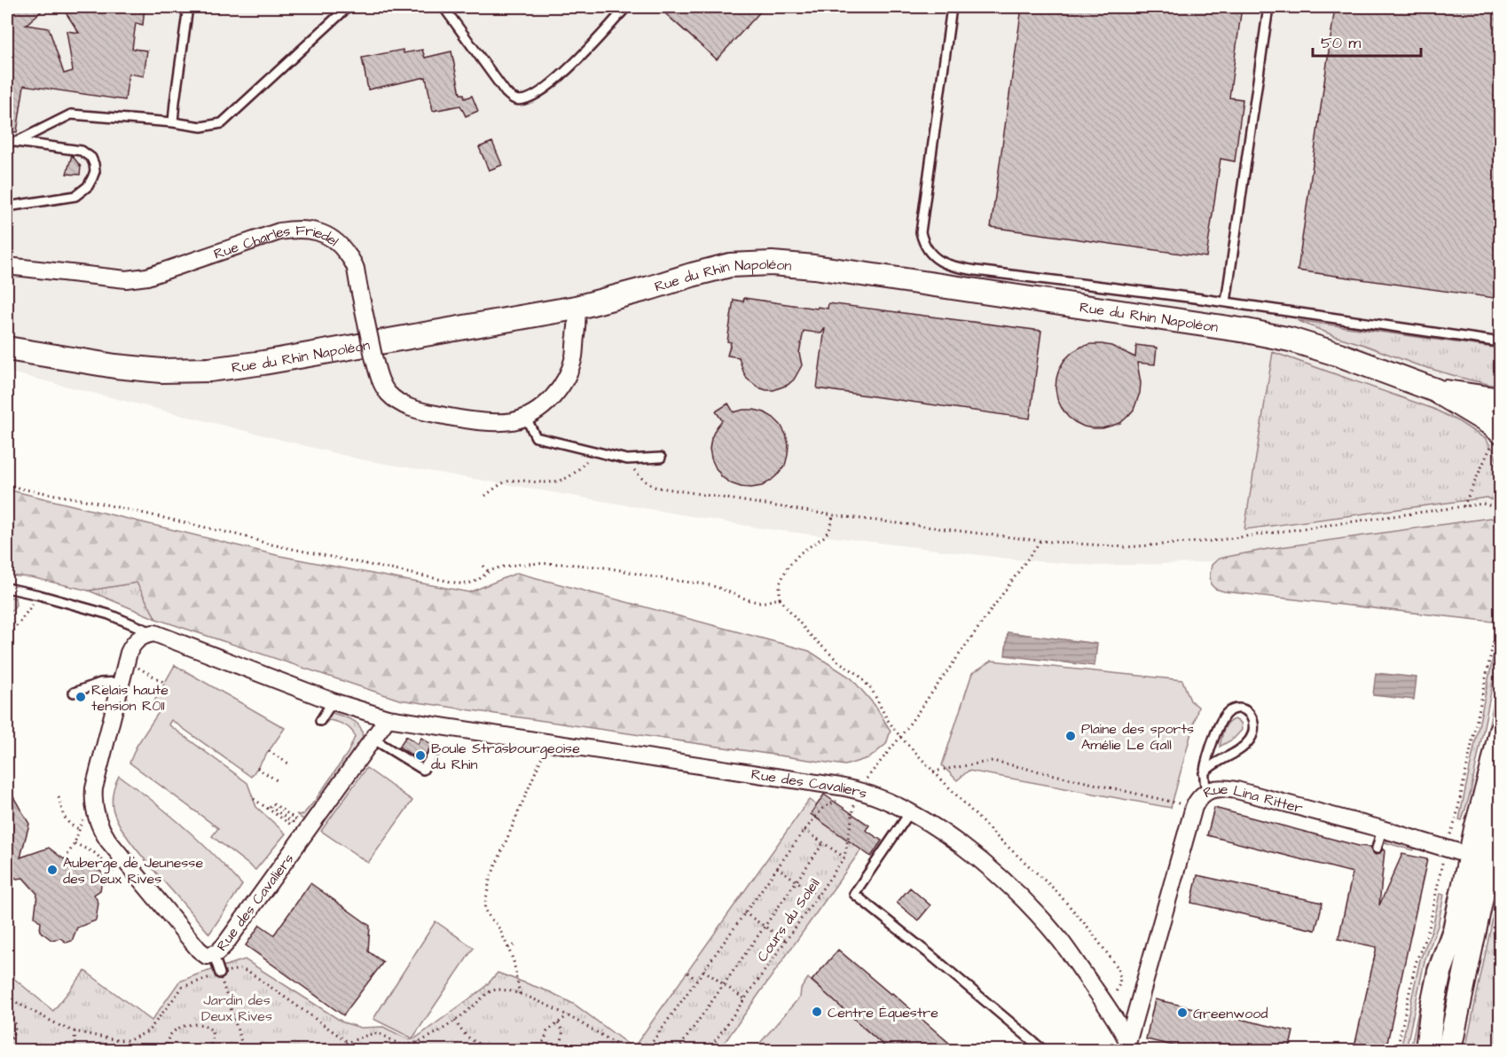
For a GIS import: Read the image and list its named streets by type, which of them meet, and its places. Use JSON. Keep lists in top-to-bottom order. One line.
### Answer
{"streets":{"main road":["Rue du Rhin Napoléon"],"street":["Rue Charles Friedel","Rue des Cavaliers","Rue Lina Ritter"],"path":["Cours du Soleil"]},"crossings":[["Rue Charles Friedel","Rue du Rhin Napoléon"],["Rue des Cavaliers","Rue Lina Ritter"],["Rue des Cavaliers","Cours du Soleil"]],"parks":["Jardin des Deux Rives"],"places":["Relais haute tension R011","Plaine des sports Amélie Le Gall","Boule Strasbourgeoise du Rhin","Auberge de Jeunesse des Deux Rives","Centre Équestre","Greenwood"],"scale_bar":"50 m"}
